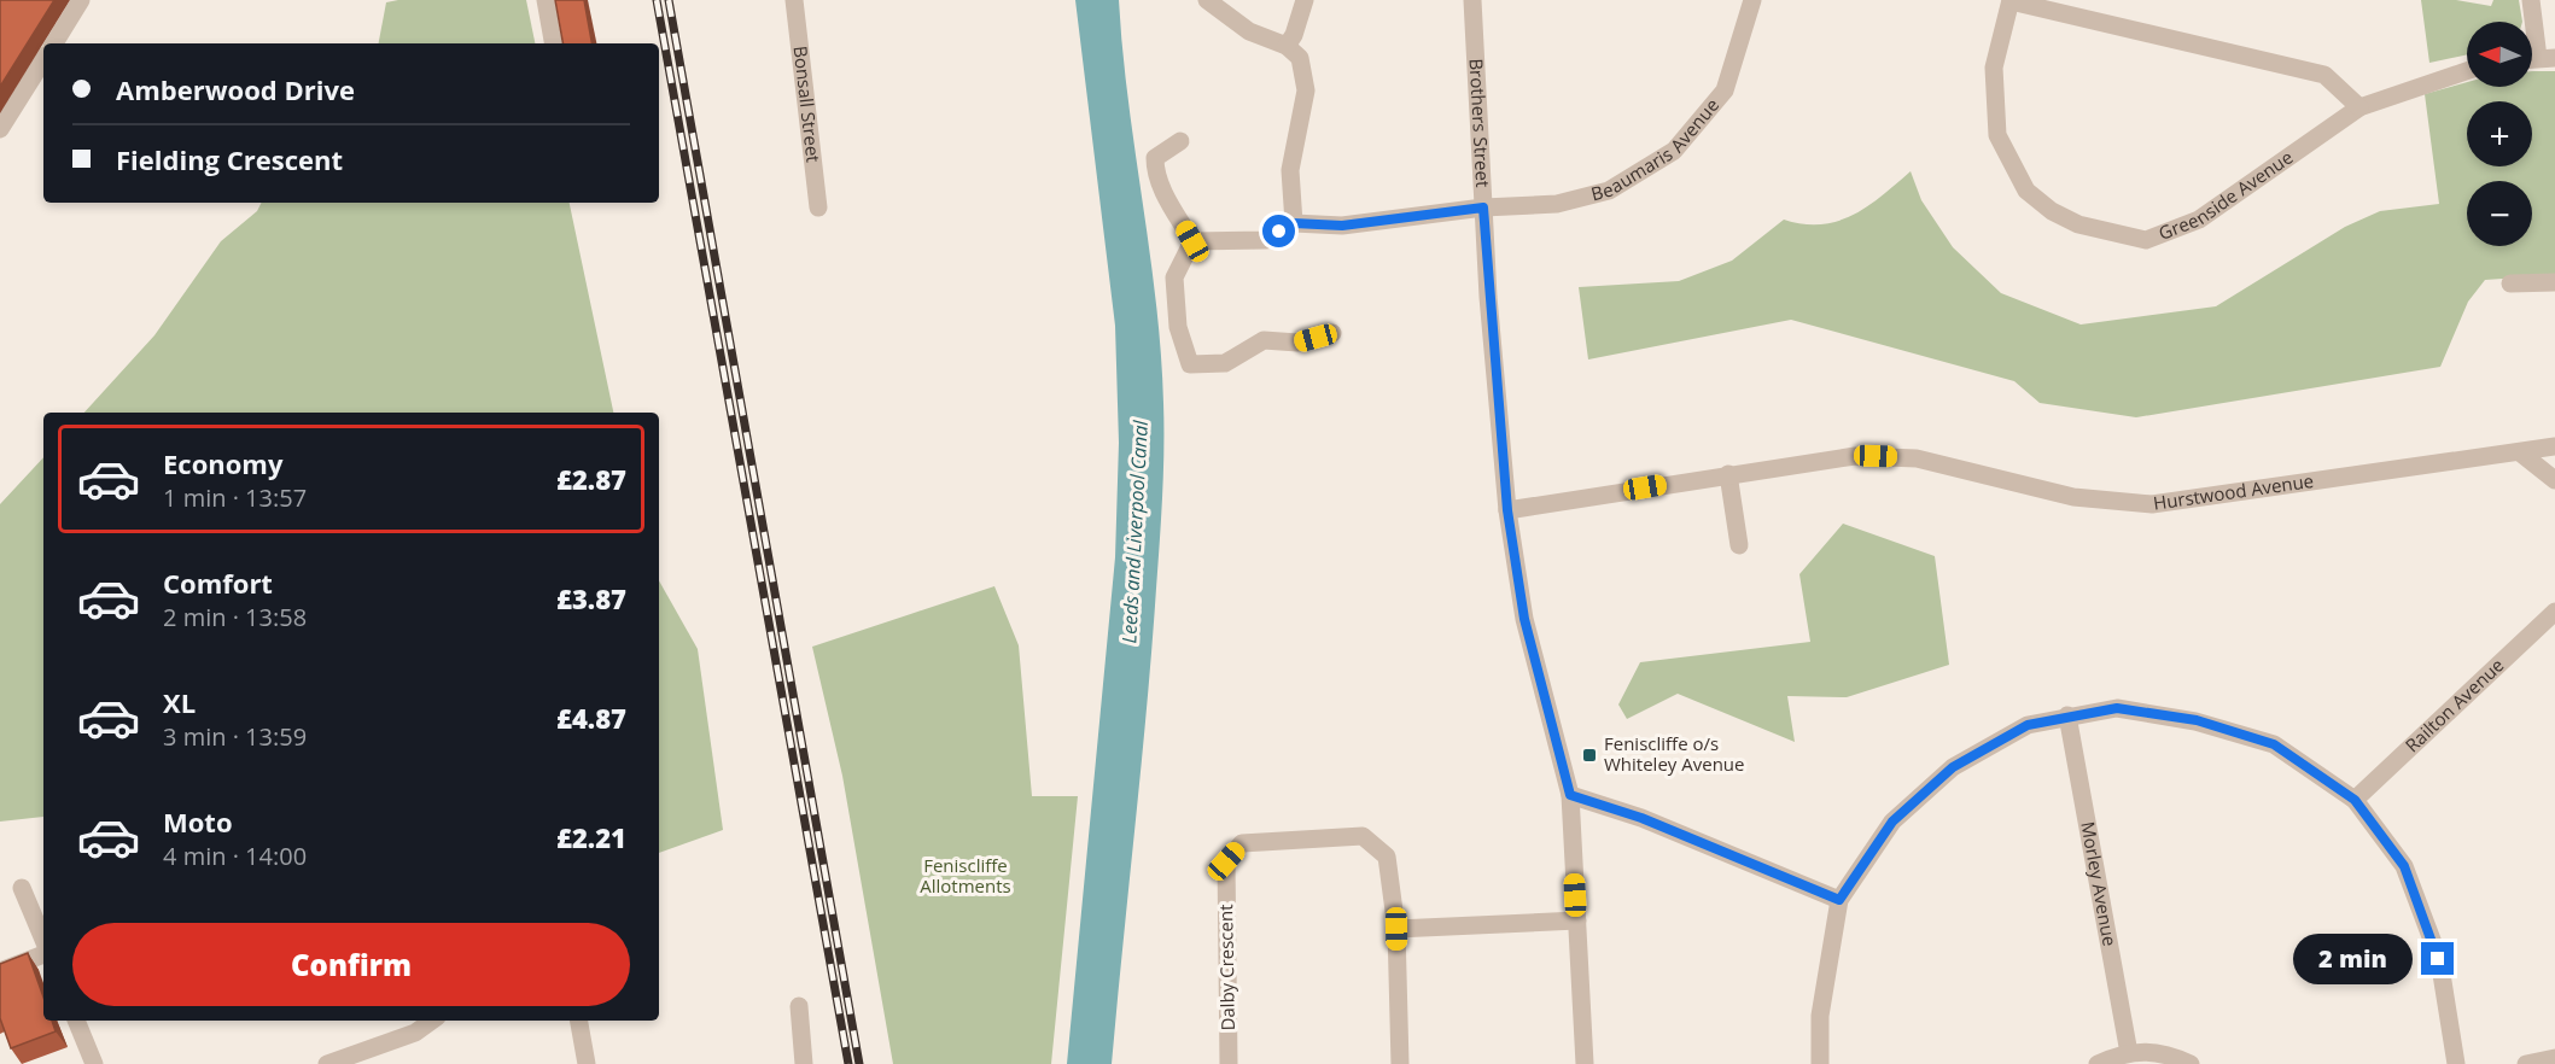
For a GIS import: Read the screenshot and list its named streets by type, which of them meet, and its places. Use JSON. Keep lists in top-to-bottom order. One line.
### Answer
{"streets":{"street":["Bonsall Street","Brothers Street","Beaumaris Avenue","Greenside Avenue","Hurstwood Avenue","Railton Avenue","Morley Avenue","Dalby Crescent"]},"crossings":[["Brothers Street","Beaumaris Avenue"],["Brothers Street","Hurstwood Avenue"]],"water":["Leeds and Liverpool Canal"],"parks":["Feniscliffe Allotments"],"places":{"transit":["Feniscliffe o/s Whiteley Avenue"]},"north":"left","page":{"map_buttons":["+","−"],"banner":["Amberwood Drive","Fielding Crescent"],"list":[{"name":"Economy","note":"1 min · 13:57","value":"£2.87"},{"name":"Comfort","note":"2 min · 13:58","value":"£3.87"},{"name":"XL","note":"3 min · 13:59","value":"£4.87"},{"name":"Moto","note":"4 min · 14:00","value":"£2.21"}],"buttons":"Confirm","bubble":"2 min"}}
